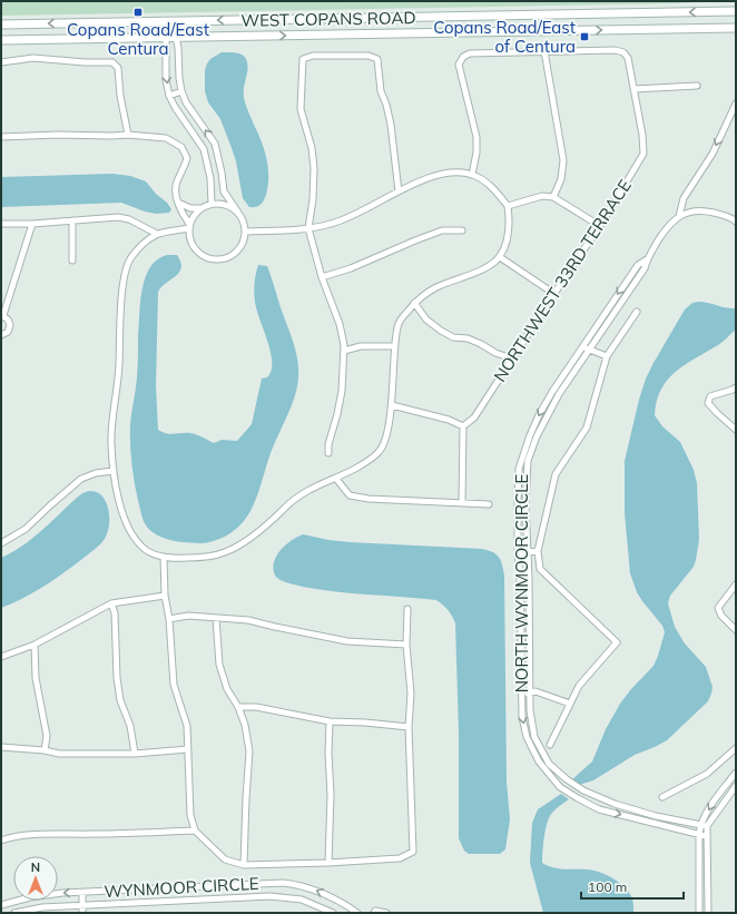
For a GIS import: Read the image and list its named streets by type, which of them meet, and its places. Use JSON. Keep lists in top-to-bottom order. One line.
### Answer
{"streets":{"main road":["WEST COPANS ROAD"],"street":["NORTHWEST 33RD TERRACE","NORTH WYNMOOR CIRCLE","WYNMOOR CIRCLE"]},"places":{"transit":["Copans Road/East Centura","Copans Road/East of Centura"]},"scale_bar":"100 m","north":"top"}
